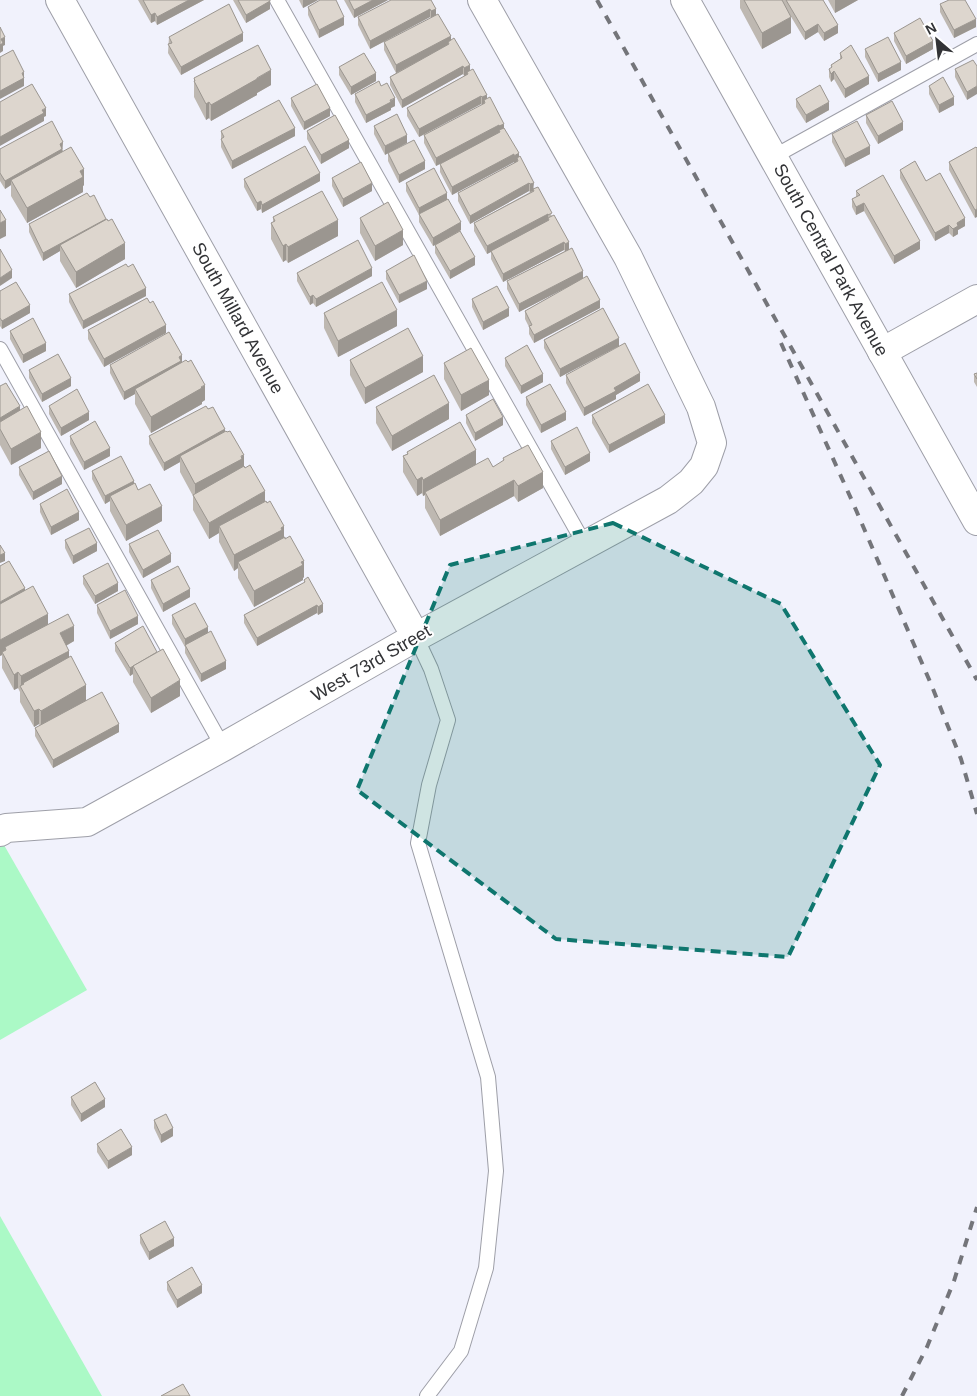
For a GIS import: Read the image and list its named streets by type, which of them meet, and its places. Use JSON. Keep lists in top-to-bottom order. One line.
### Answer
{"streets":{"street":["South Central Park Avenue","South Millard Avenue","West 73rd Street"]},"crossings":[["South Millard Avenue","West 73rd Street"]],"north":"top left"}
